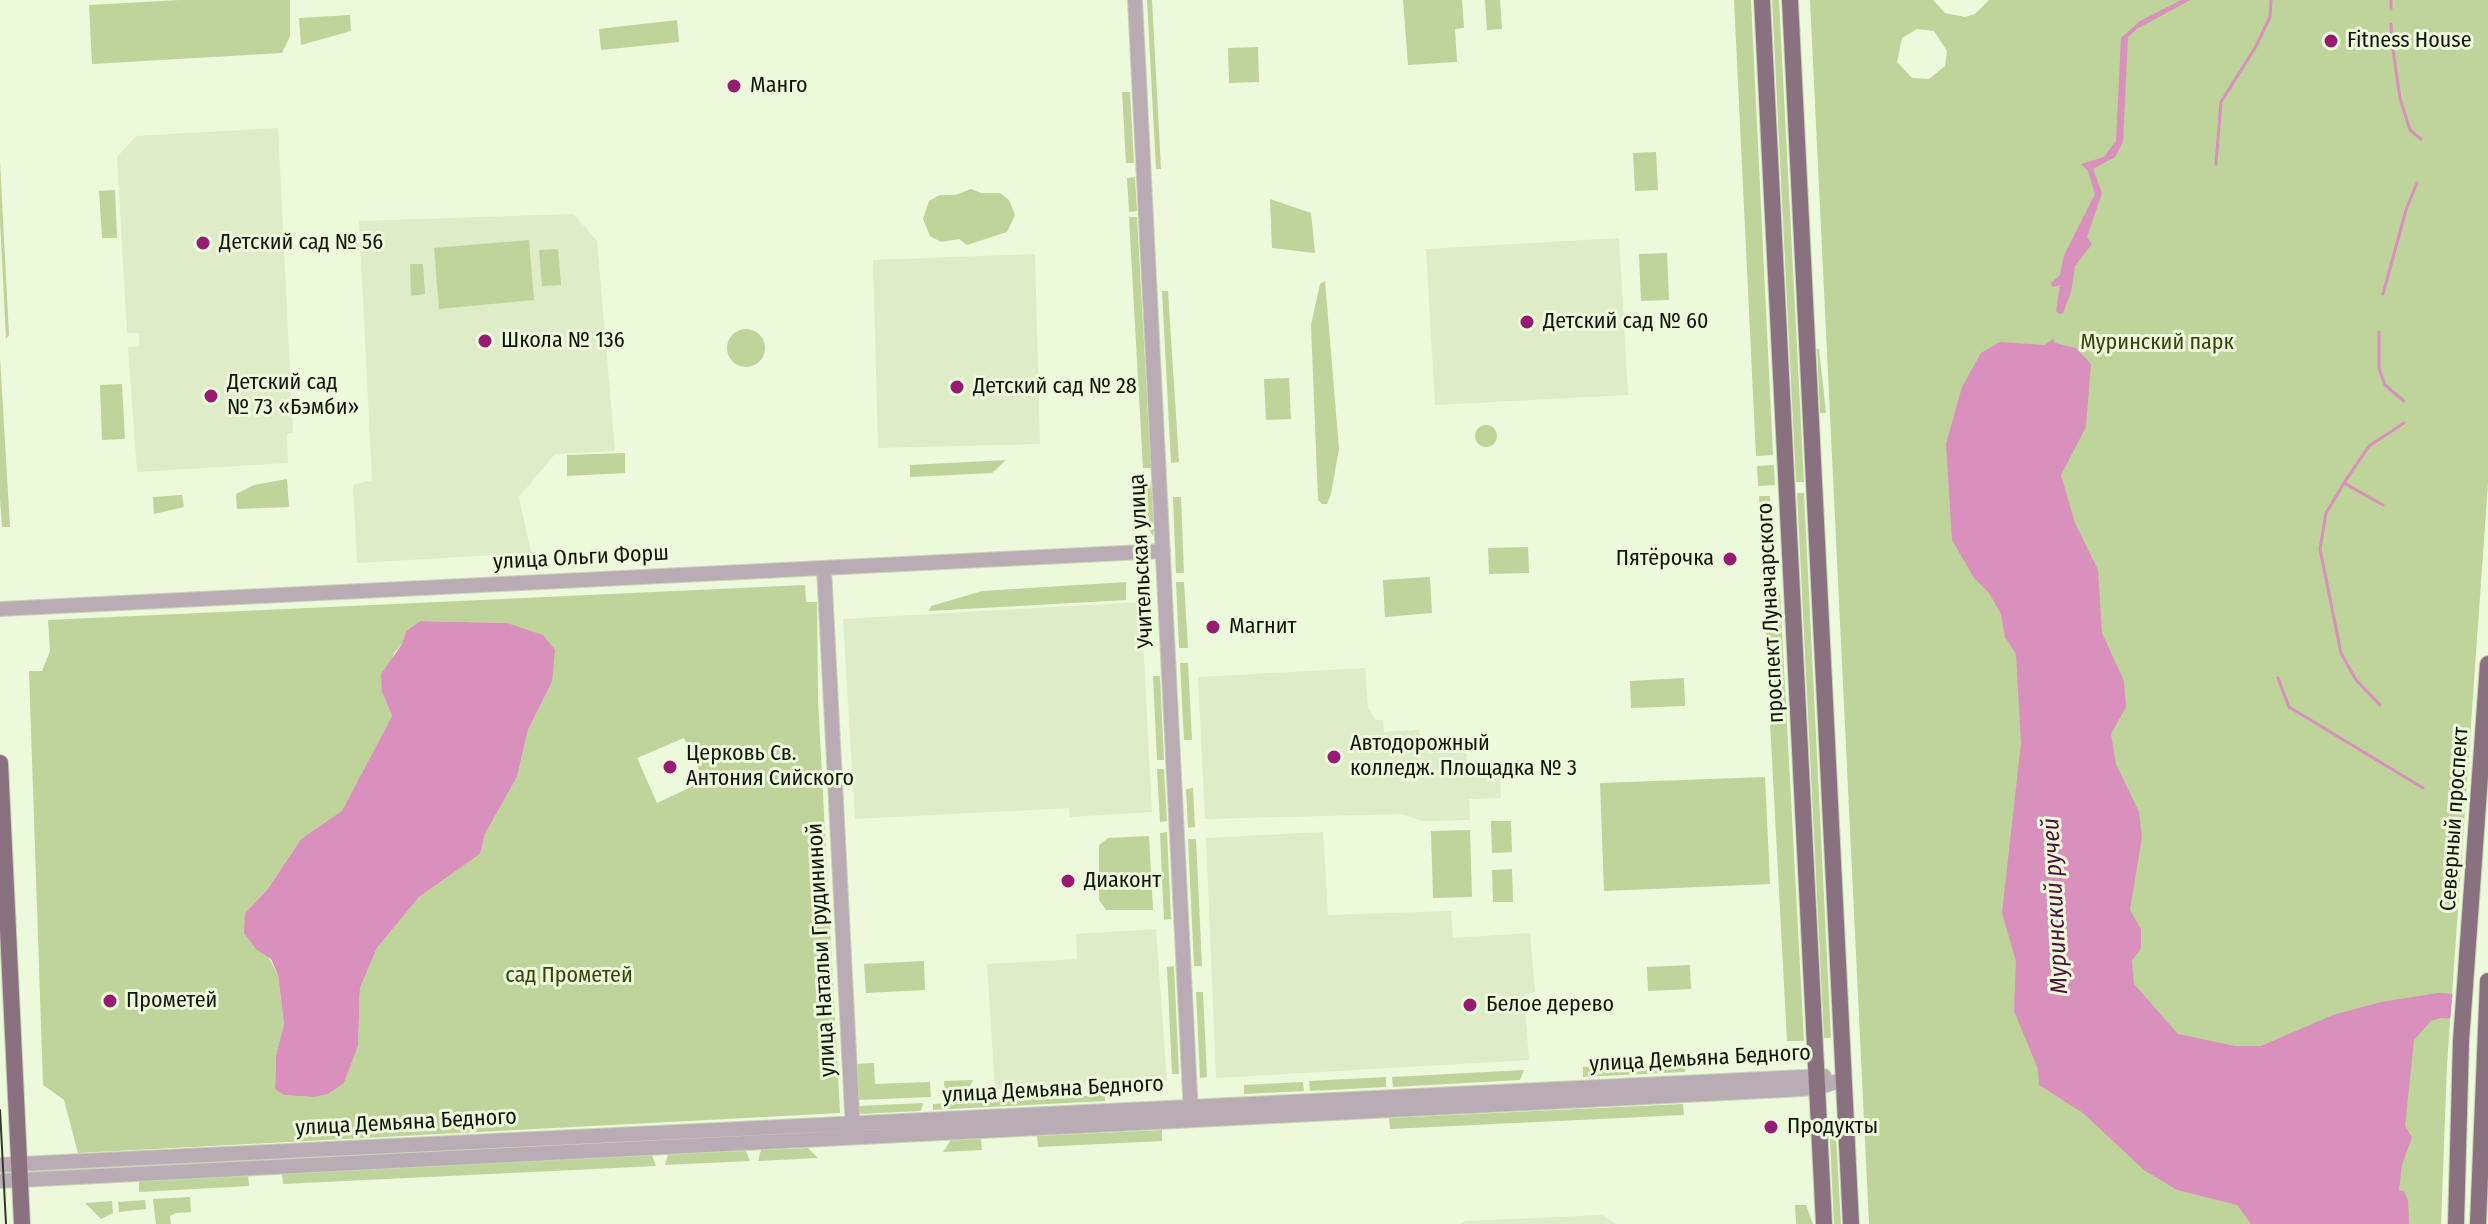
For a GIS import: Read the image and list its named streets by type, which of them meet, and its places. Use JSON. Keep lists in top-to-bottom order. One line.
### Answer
{"streets":{"main road":["проспект Луначарского","Северный проспект"],"street":["улица Ольги Форш","Учительская улица","улица Натальи Грудининой","улица Демьяна Бедного"]},"crossings":[["улица Ольги Форш","Учительская улица"],["улица Ольги Форш","улица Натальи Грудининой"],["Учительская улица","улица Демьяна Бедного"],["проспект Луначарского","улица Демьяна Бедного"],["улица Натальи Грудининой","улица Демьяна Бедного"]],"water":["Муринский ручей"],"parks":["Муринский парк","сад Прометей"],"places":["Fitness House","Манго","Детский сад № 56","Детский сад № 60","Школа № 136","Детский сад № 28","Детский сад № 73 «Бэмби»","Пятёрочка","Магнит","Автодорожный колледж. Площадка № 3","Церковь Св. Антония Сийского","Диаконт","Прометей","Белое дерево","Продукты"]}
